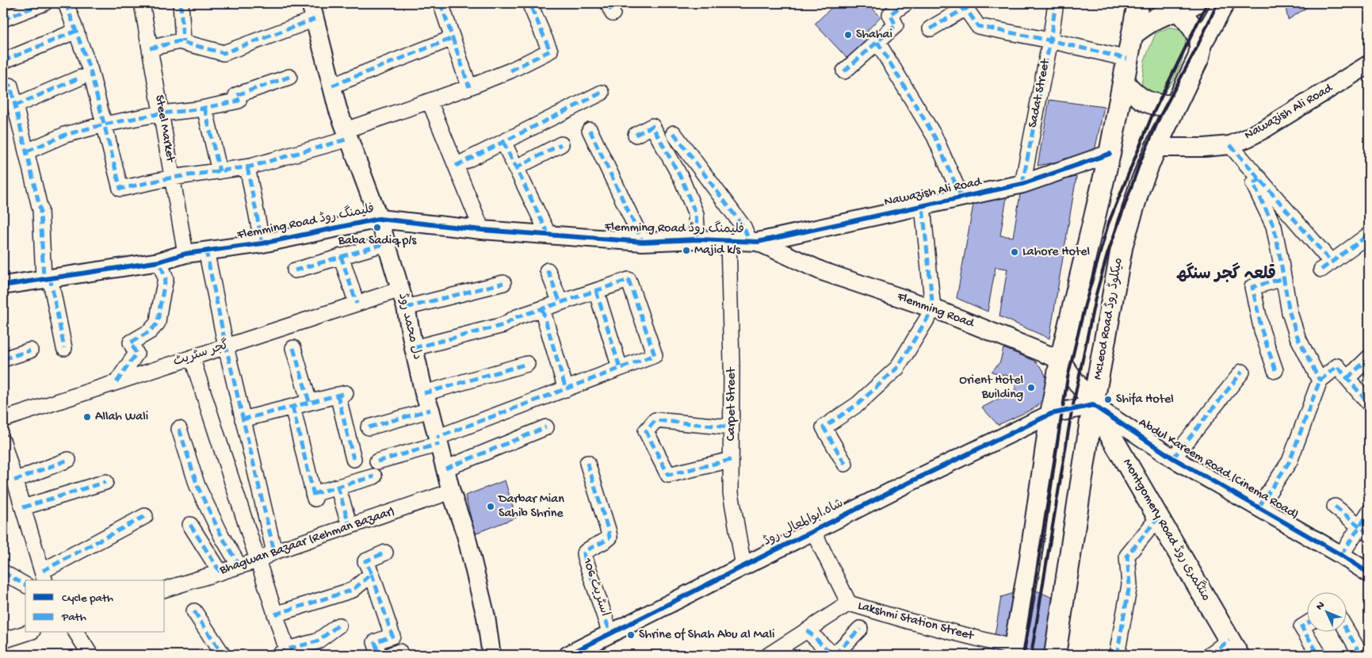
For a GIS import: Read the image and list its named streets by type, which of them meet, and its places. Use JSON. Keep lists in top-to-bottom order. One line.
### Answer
{"streets":{"main road":["McLeod Road میکلوڈ روڈ","Montgomery Road منٹگمری روڈ"],"street":["Sadat Street","Nawazish Ali Road","Steel Market","Flemming Road فلیمنگ روڈ","Flemming Road","دل محمد روڈ","گجر سٹریٹ","Carpet Street","Abdul Kareem Road (Cinema Road)","شاہ ابوالمعالی روڈ","Bhagwan Bazaar (Rehman Bazaar)","اسٹریٹ 106","Lakshmi Station Street"]},"crossings":[["Sadat Street","Nawazish Ali Road"],["Nawazish Ali Road","Flemming Road فلیمنگ روڈ"],["Nawazish Ali Road","Flemming Road"],["Nawazish Ali Road","McLeod Road میکلوڈ روڈ"],["Steel Market","Flemming Road فلیمنگ روڈ"],["Flemming Road فلیمنگ روڈ","Flemming Road"],["Flemming Road فلیمنگ روڈ","دل محمد روڈ"],["Flemming Road فلیمنگ روڈ","Carpet Street"],["McLeod Road میکلوڈ روڈ","Abdul Kareem Road (Cinema Road)"],["McLeod Road میکلوڈ روڈ","Montgomery Road منٹگمری روڈ"],["دل محمد روڈ","گجر سٹریٹ"],["دل محمد روڈ","Bhagwan Bazaar (Rehman Bazaar)"],["Carpet Street","شاہ ابوالمعالی روڈ"],["Abdul Kareem Road (Cinema Road)","Montgomery Road منٹگمری روڈ"],["شاہ ابوالمعالی روڈ","اسٹریٹ 106"],["شاہ ابوالمعالی روڈ","Lakshmi Station Street"]],"districts":["قلعہ گجر سنگھ"],"places":["Shahai","Baba Sadiq p/s","Majid k/s","Lahore Hotel","Orient Hotel Building","Shifa Hotel","Allah Wali","Darbar Mian Sahib Shrine","Shrine of Shah Abu al Mali"],"legend":["Cycle path","Path"],"north":"top left"}
